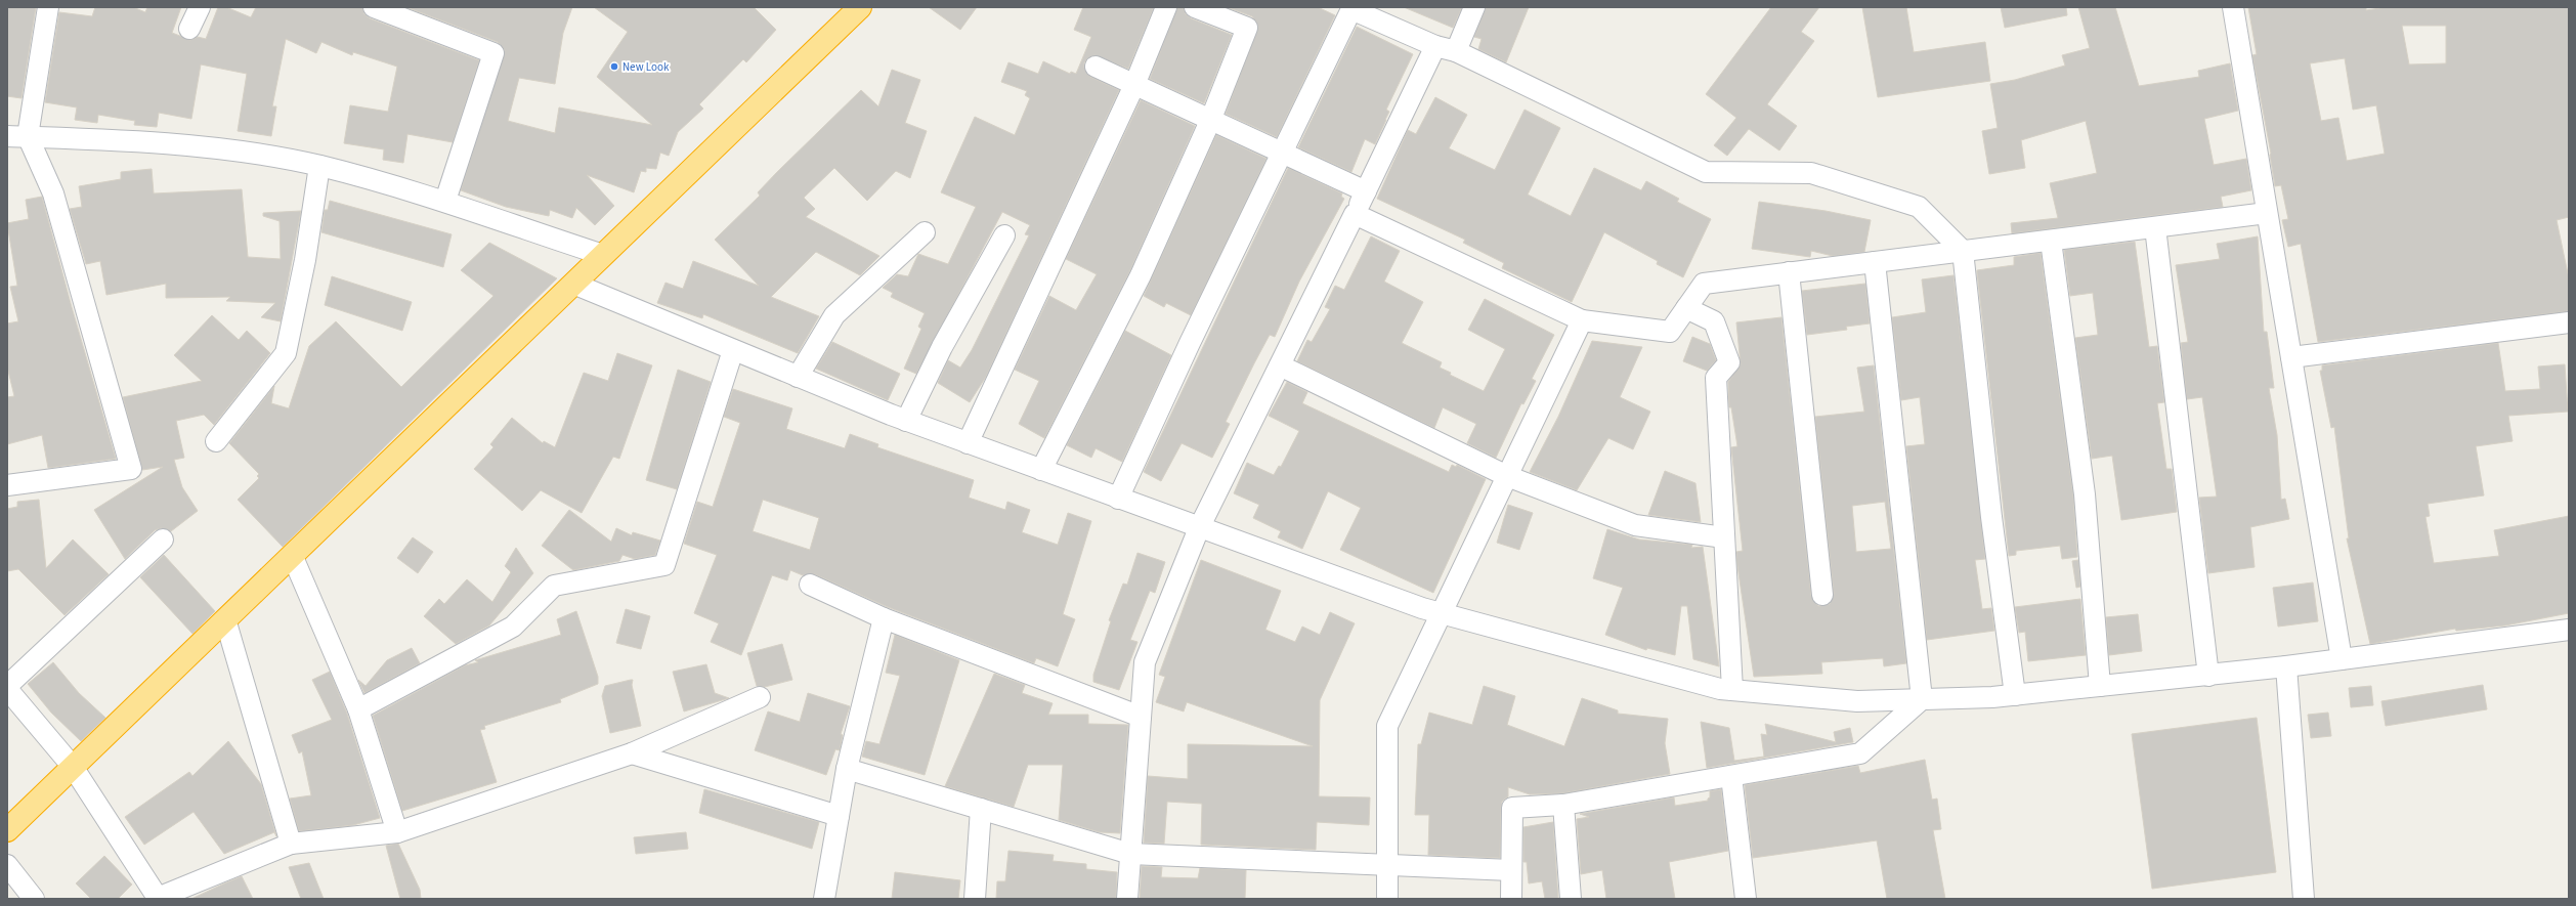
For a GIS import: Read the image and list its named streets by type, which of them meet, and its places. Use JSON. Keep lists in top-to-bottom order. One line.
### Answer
{"places":["New Look"]}
